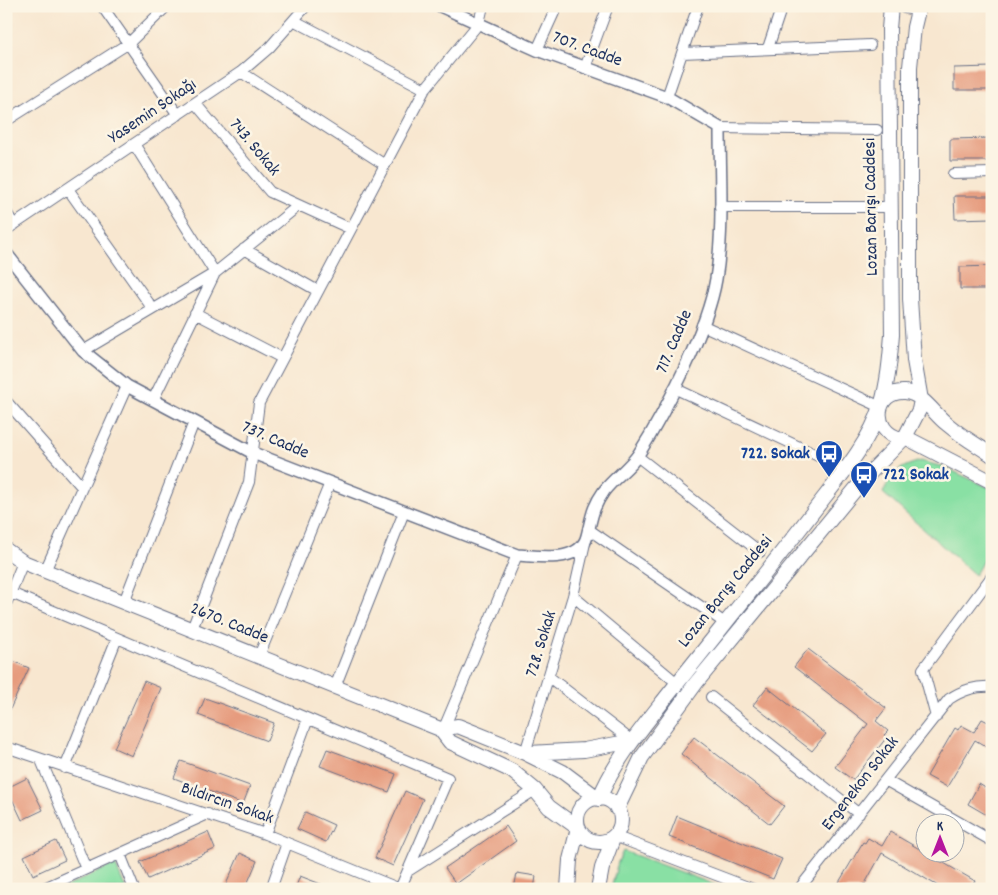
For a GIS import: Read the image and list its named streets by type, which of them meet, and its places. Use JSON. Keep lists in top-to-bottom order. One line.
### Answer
{"streets":{"main road":["Lozan Barışı Caddesi","2670. Cadde"],"street":["707. Cadde","Yasemin Sokağı","743. Sokak","717. Cadde","737. Cadde","728. Sokak","Ergenekon Sokak","Bıldırcın Sokak"]},"crossings":[["707. Cadde","717. Cadde"],["Yasemin Sokağı","743. Sokak"],["Lozan Barışı Caddesi","2670. Cadde"],["717. Cadde","737. Cadde"],["717. Cadde","728. Sokak"],["737. Cadde","728. Sokak"],["2670. Cadde","728. Sokak"]],"places":{"bus stop":["722. Sokak","722 Sokak"]},"north":"top"}
